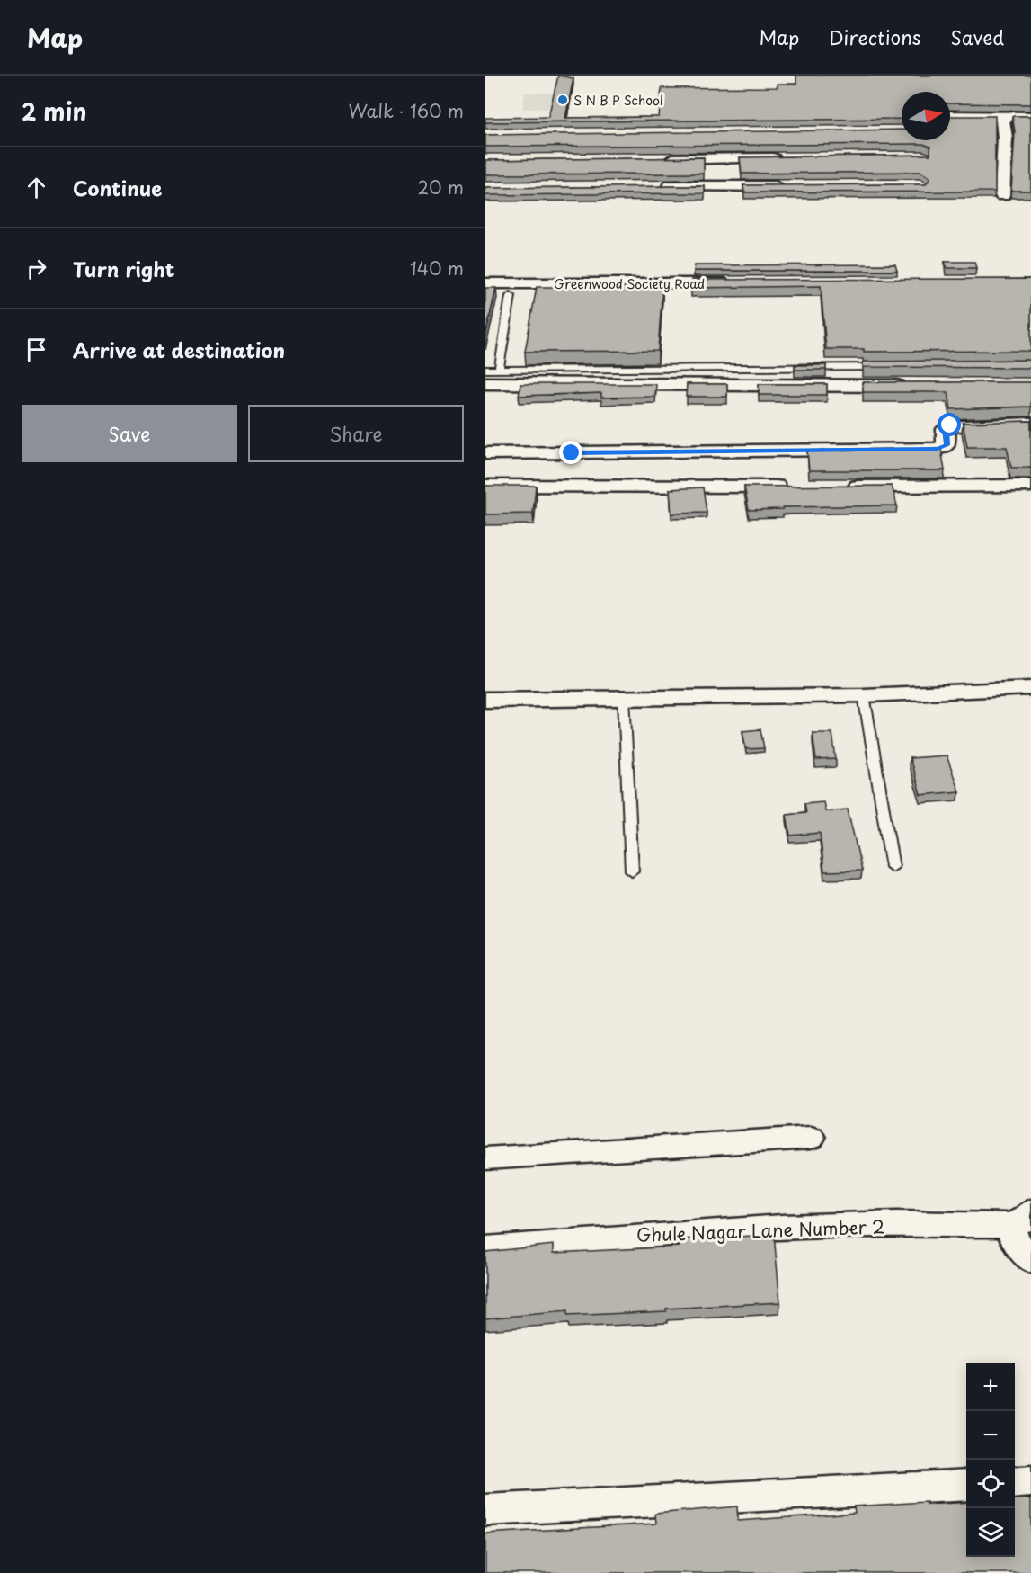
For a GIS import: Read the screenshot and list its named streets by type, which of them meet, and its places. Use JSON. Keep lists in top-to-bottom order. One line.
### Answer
{"streets":{"street":["Greenwood Society Road","Ghule Nagar Lane Number 2"]},"places":["S N B P School"],"north":"right","page":{"header":"Map","nav":["Map","Directions","Saved"],"heading":["2 min","Walk · 160 m"],"list":[["Continue","20 m"],["Turn right","140 m"],"Arrive at destination"],"buttons":["Save","Share"],"map_buttons":["+","−"]}}
